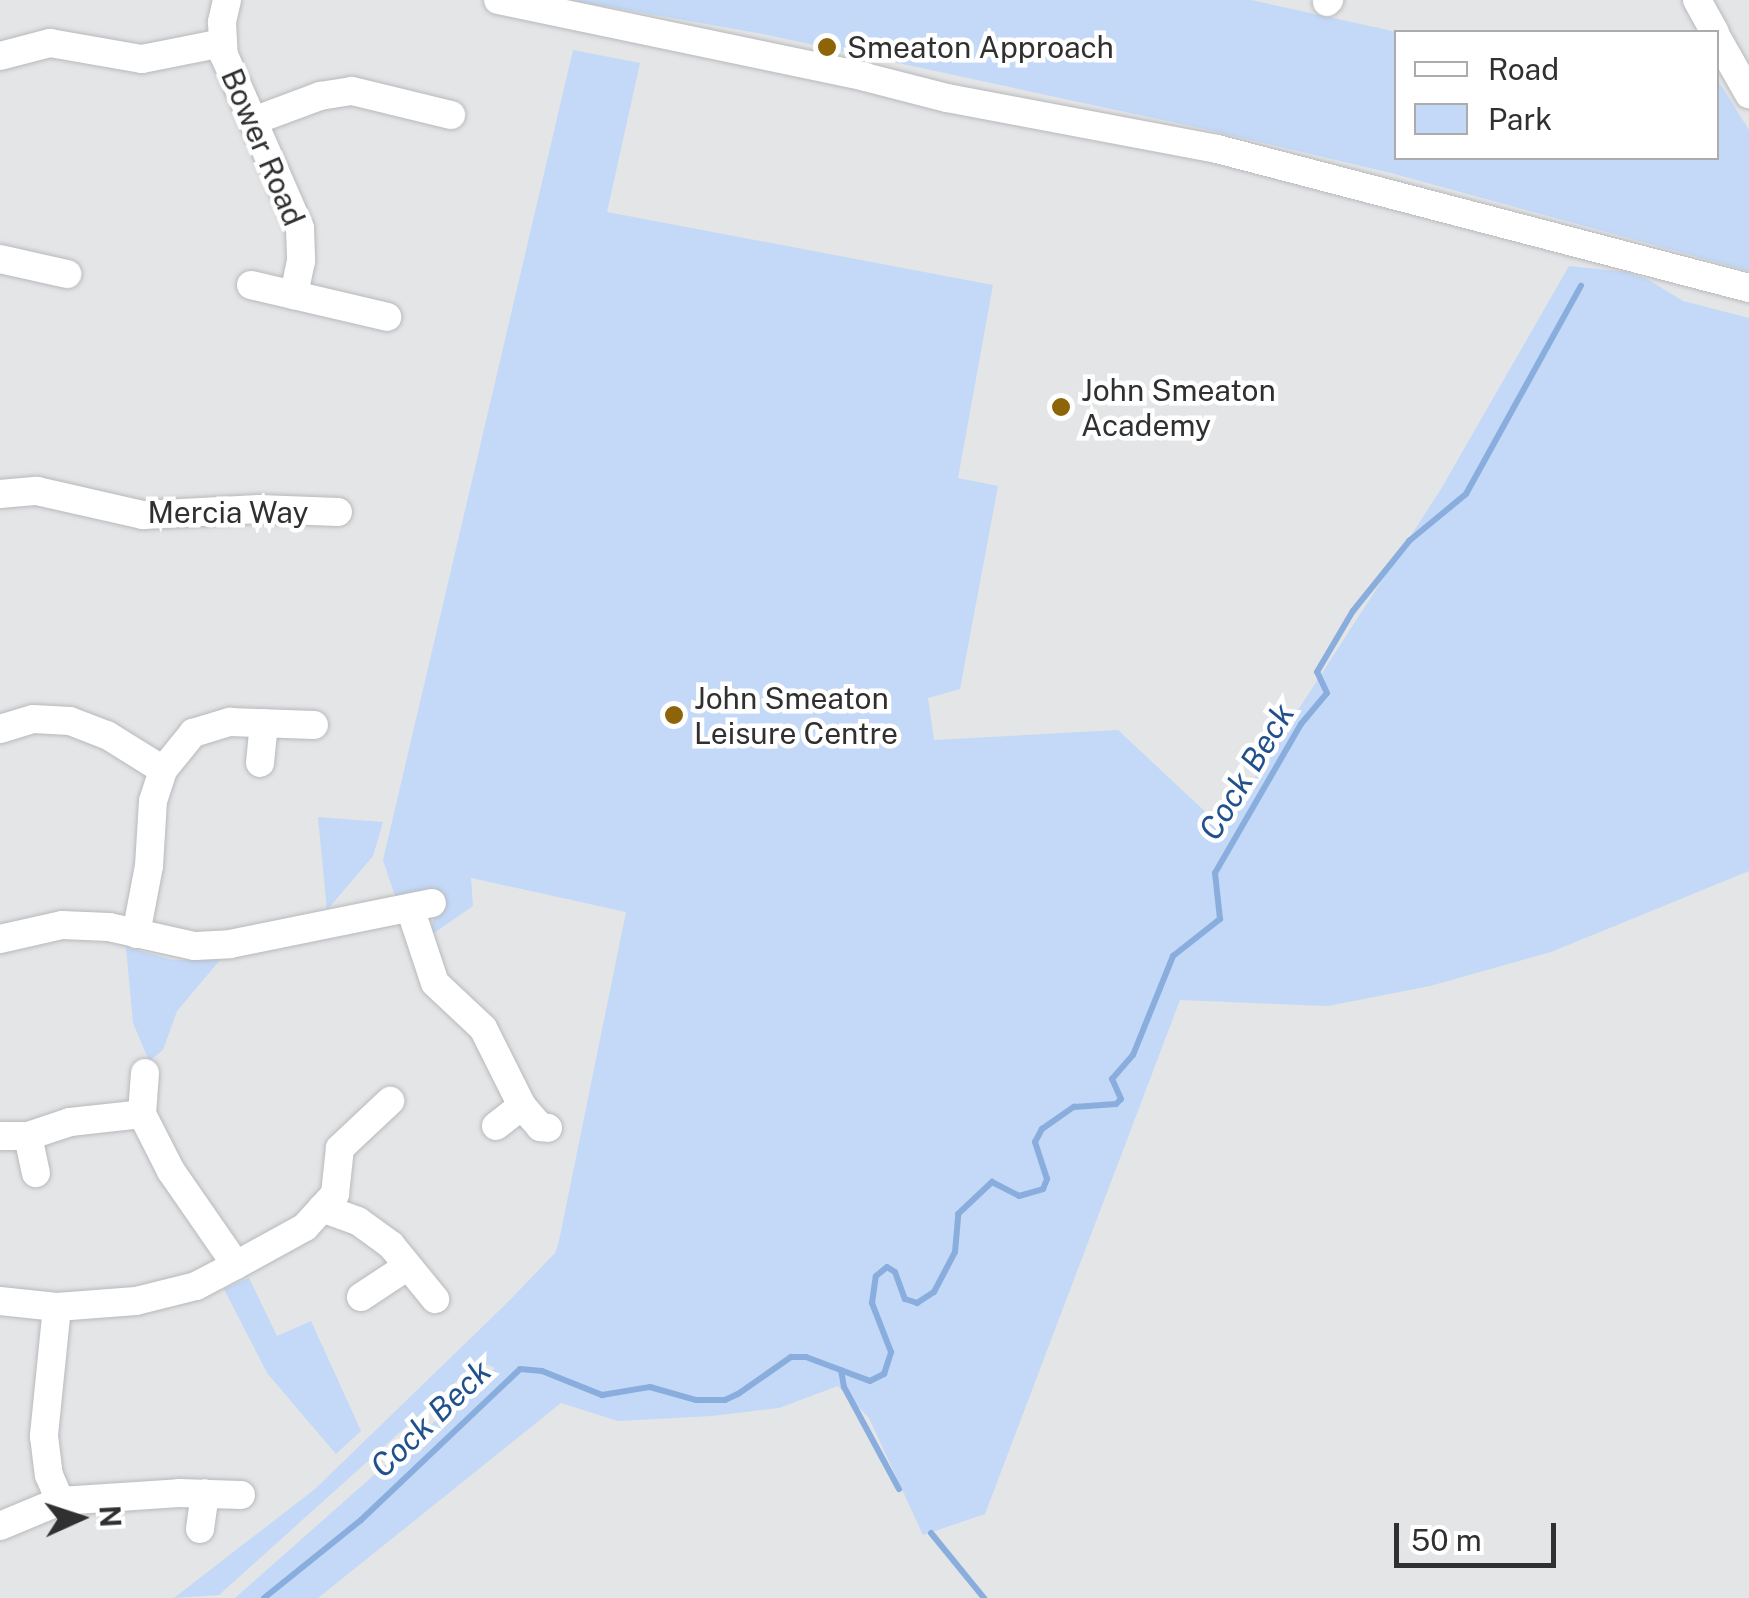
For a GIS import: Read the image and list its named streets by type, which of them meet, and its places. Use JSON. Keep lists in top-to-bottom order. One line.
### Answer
{"streets":{"street":["Bower Road","Mercia Way"]},"water":["Cock Beck"],"places":["Smeaton Approach","John Smeaton Academy","John Smeaton Leisure Centre"],"legend":["Road","Park"],"scale_bar":"50 m","north":"right"}
